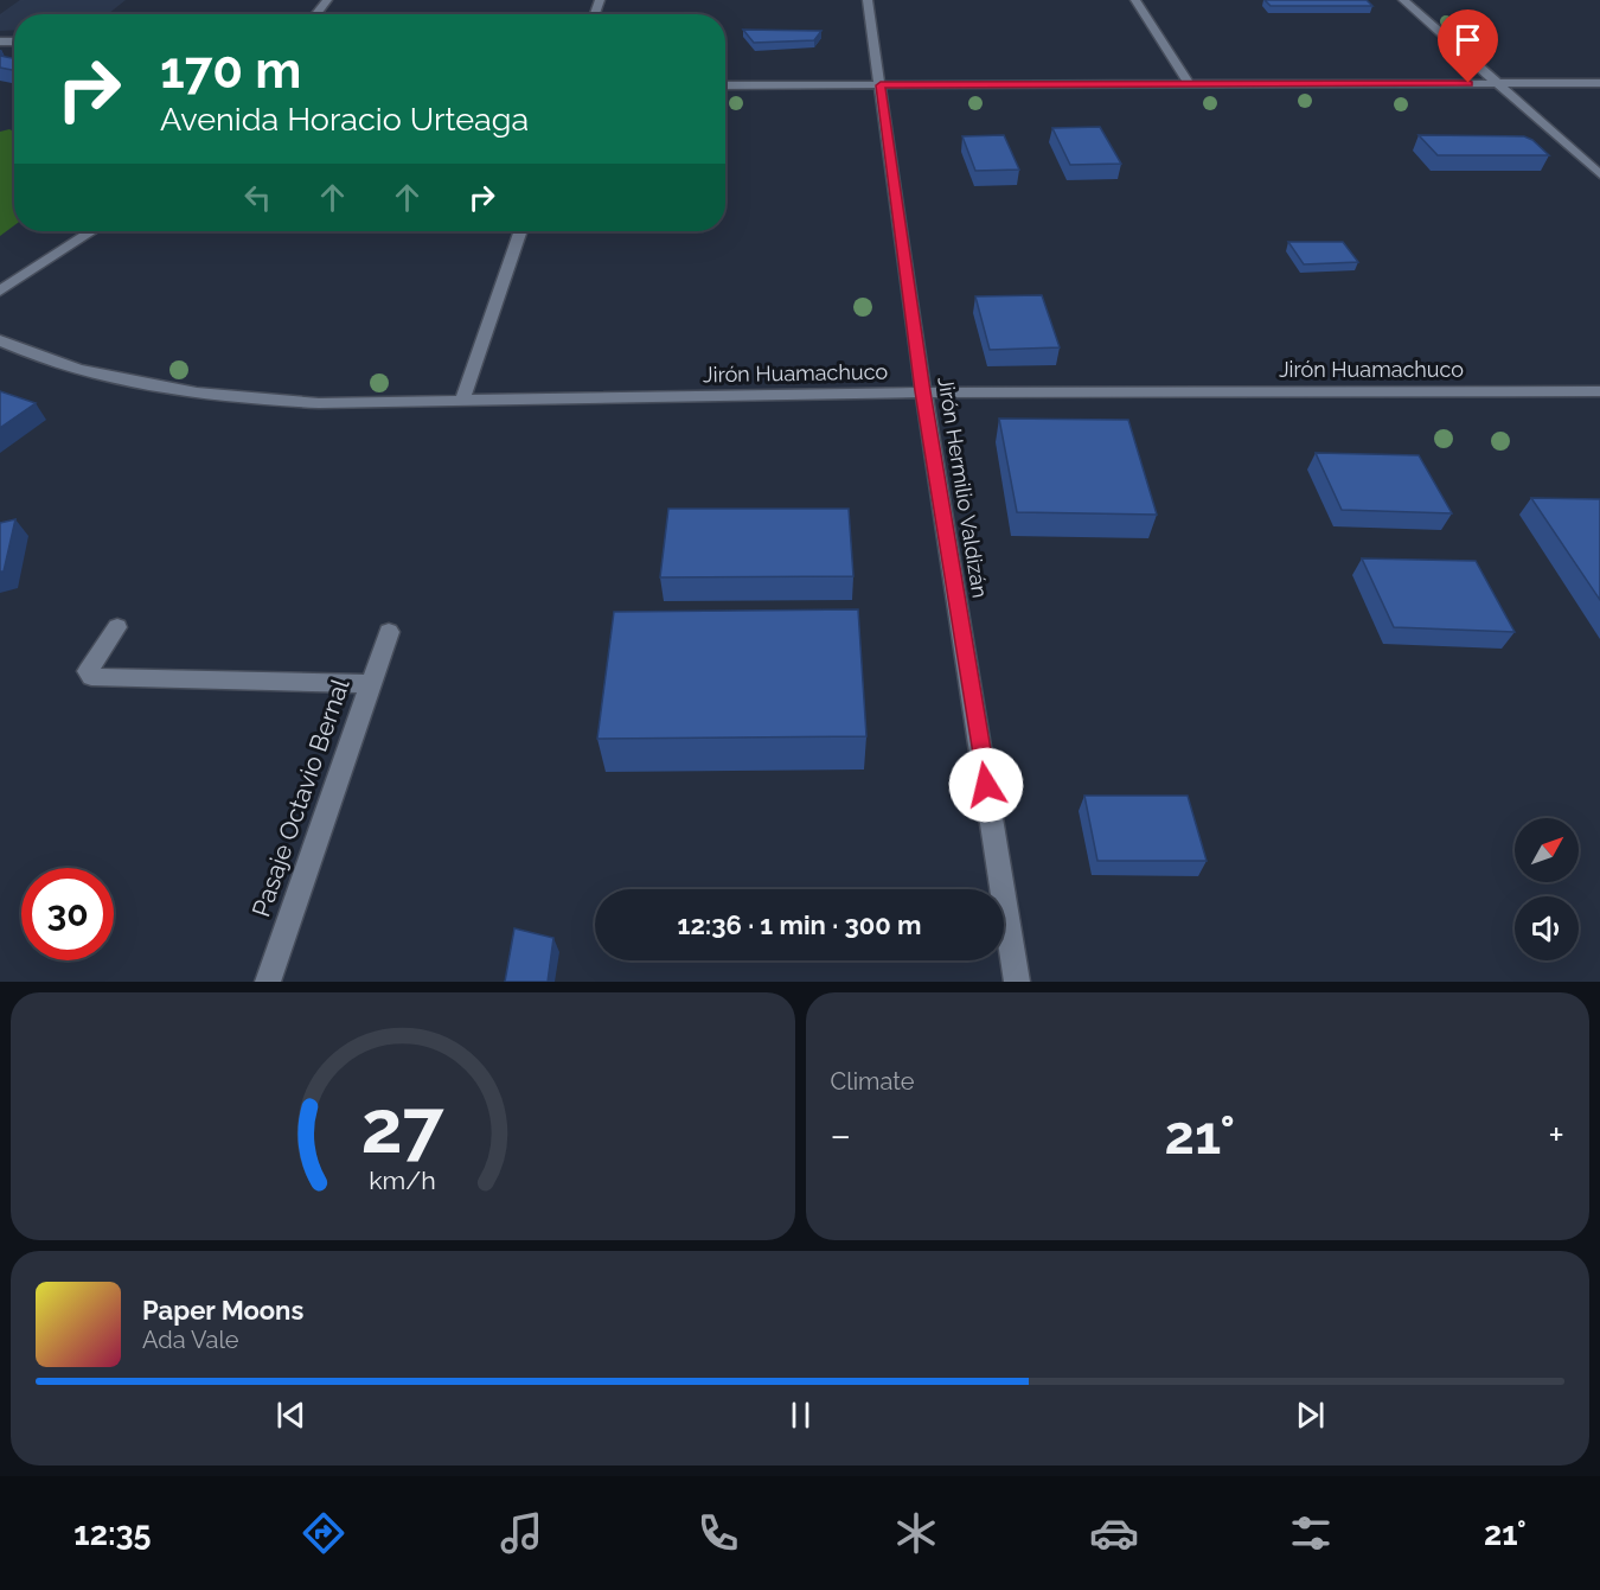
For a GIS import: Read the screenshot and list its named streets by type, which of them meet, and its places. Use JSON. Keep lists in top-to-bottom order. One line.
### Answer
{"streets":{"street":["Jirón Huamachuco","Jirón Hermilio Valdizán","Pasaje Octavio Bernal"]},"crossings":[["Jirón Huamachuco","Jirón Hermilio Valdizán"]],"north":"top right","page":{"turn":["170 m","Avenida Horacio Urteaga"],"limit":"30","trip":"12:36 · 1 min · 300 m","tile":"Climate","heat":["−","21°","+"],"song":["Paper Moons","Ada Vale"],"tabs":["12:35","21°"],"gauge":["27","km/h"]}}
